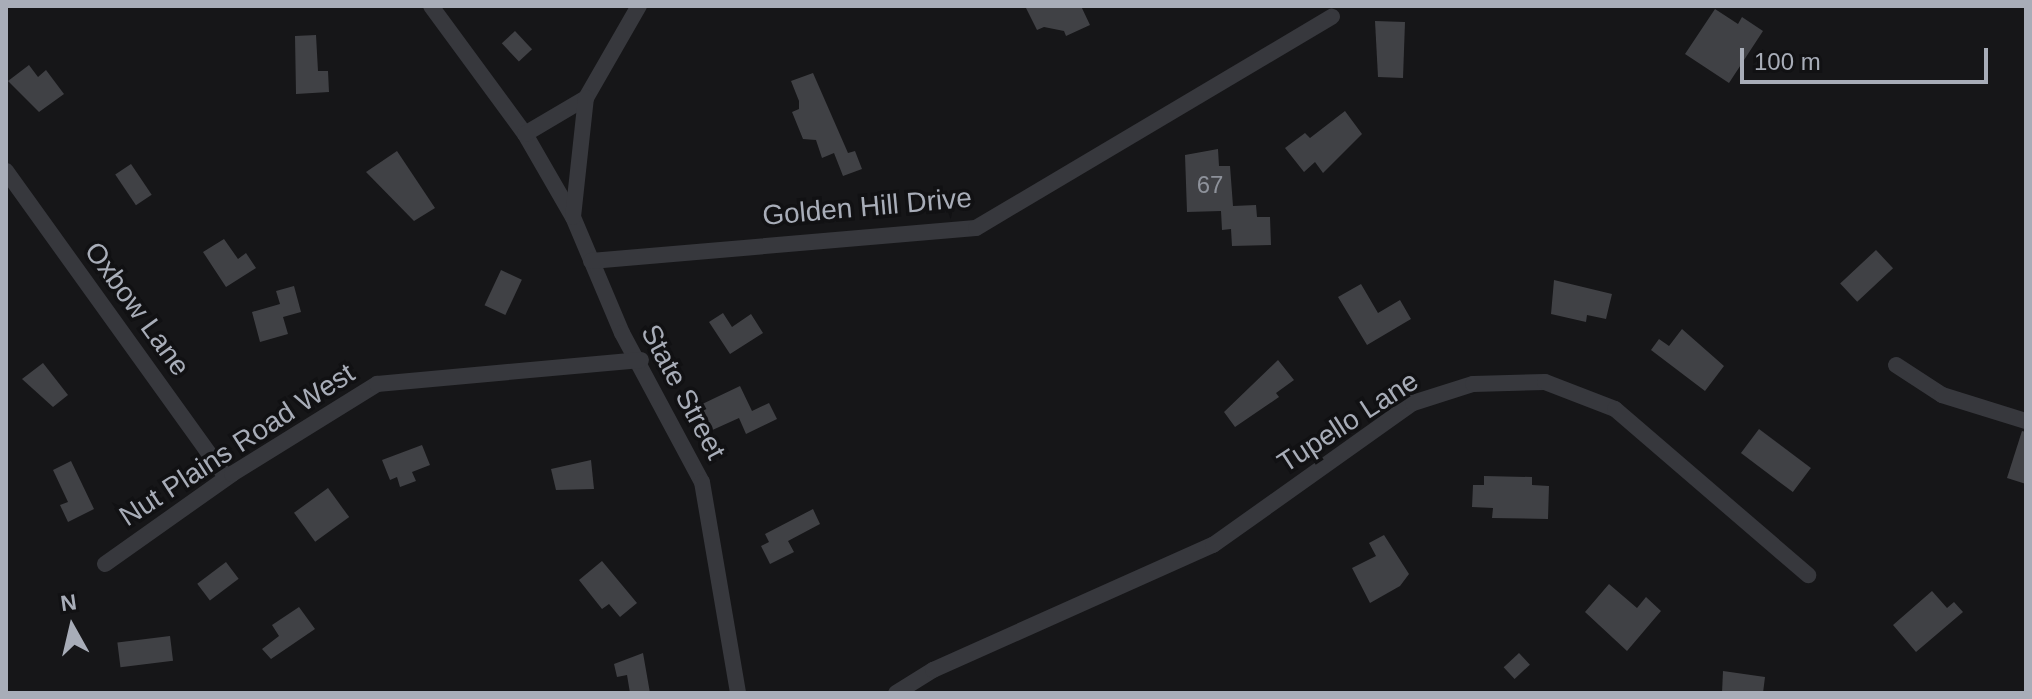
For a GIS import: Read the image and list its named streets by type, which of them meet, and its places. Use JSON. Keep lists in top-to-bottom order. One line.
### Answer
{"streets":{"street":["Golden Hill Drive","Oxbow Lane","State Street","Tupello Lane","Nut Plains Road West"]},"crossings":[["Golden Hill Drive","State Street"],["Oxbow Lane","Nut Plains Road West"],["State Street","Nut Plains Road West"]],"house_numbers":["67"],"scale_bar":"100 m","north":"top"}
